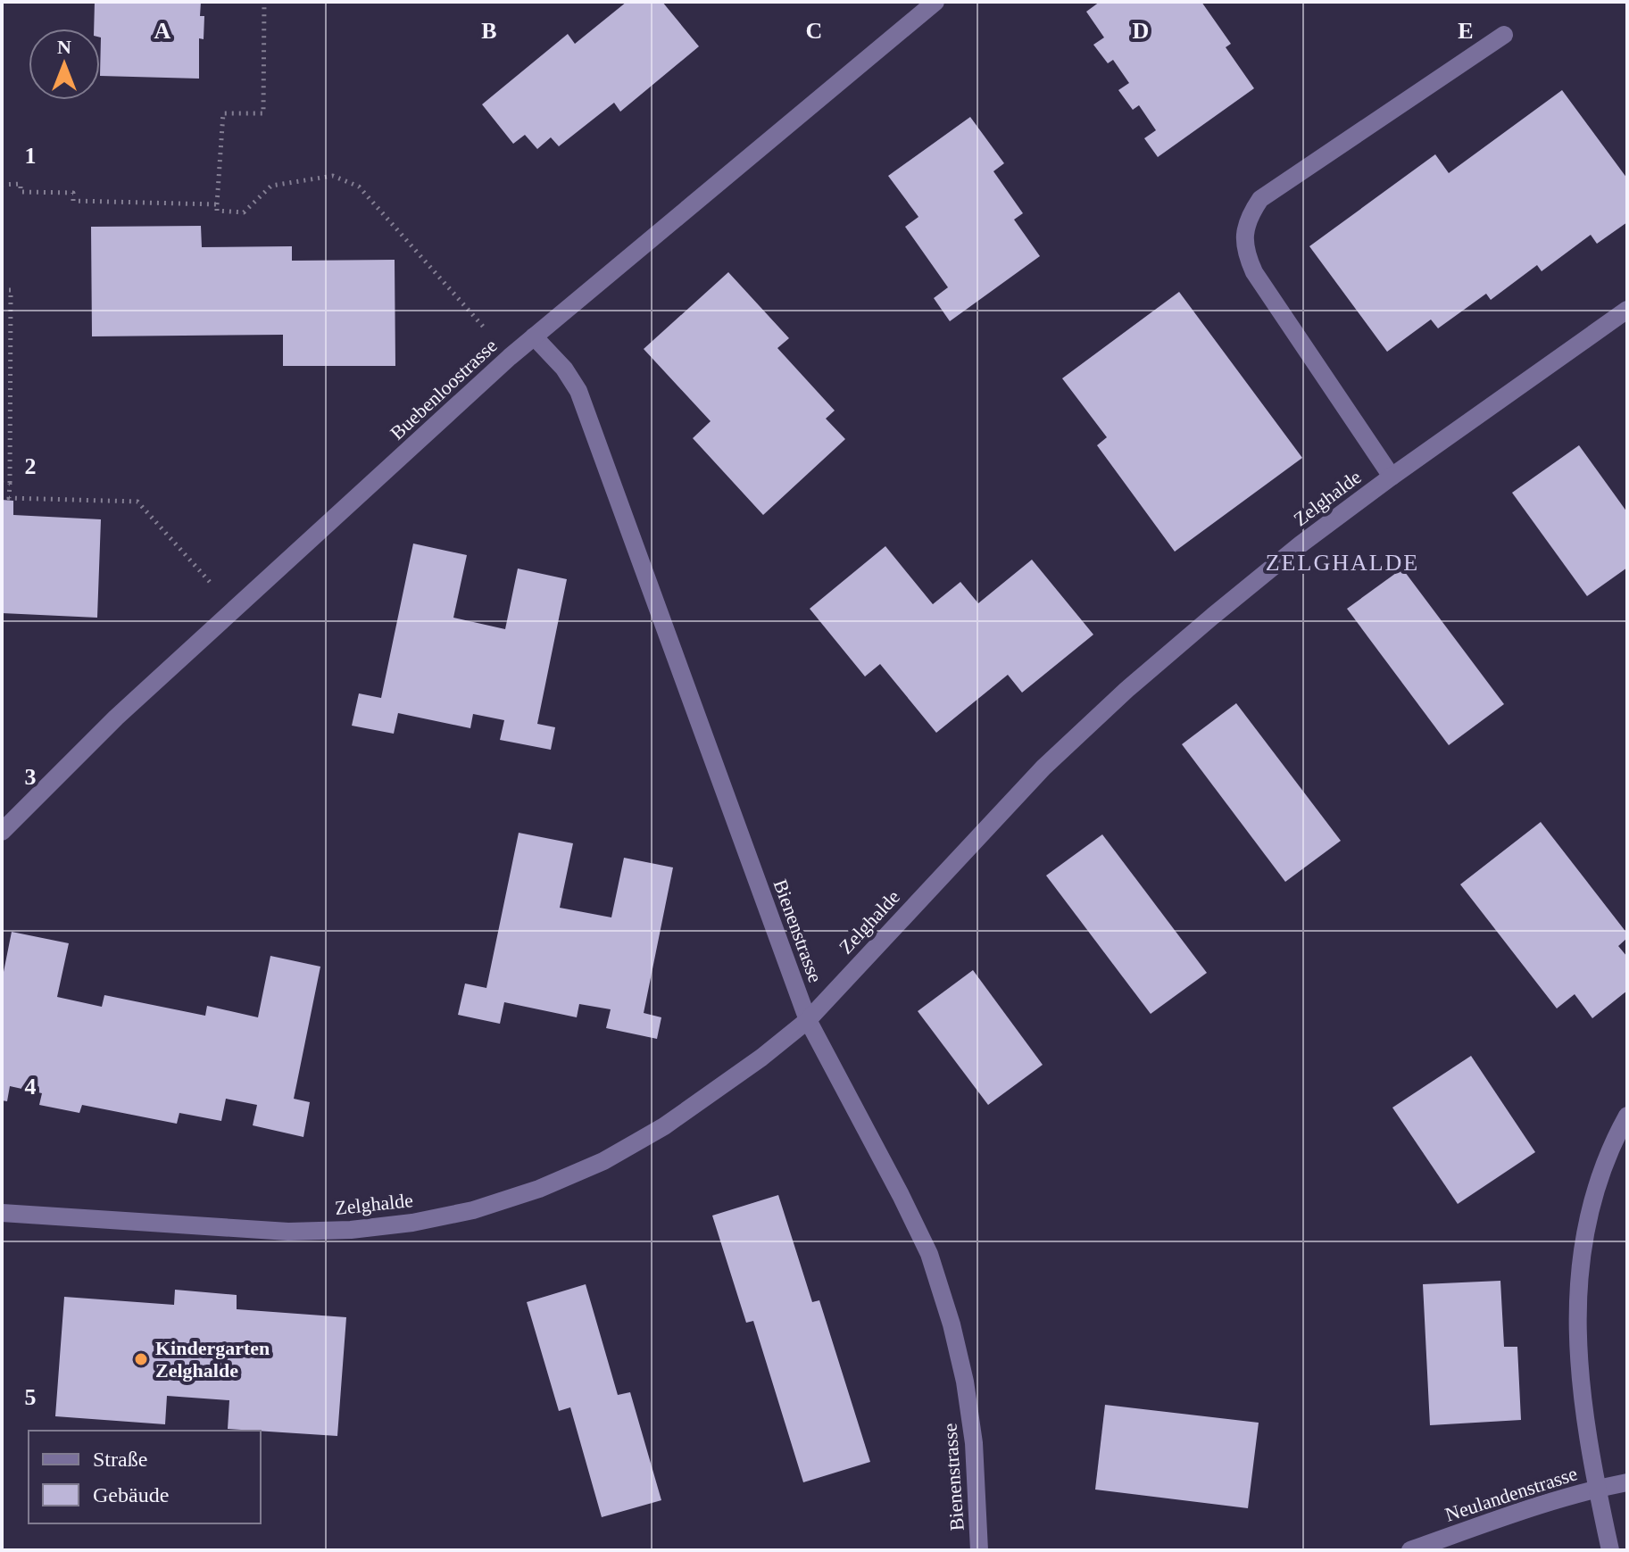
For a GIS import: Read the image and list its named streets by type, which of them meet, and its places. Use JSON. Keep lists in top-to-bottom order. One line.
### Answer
{"streets":{"street":["Buebenloostrasse","Zelghalde","Bienenstrasse","Neulandenstrasse"]},"crossings":[["Buebenloostrasse","Bienenstrasse"],["Zelghalde","Bienenstrasse"]],"districts":["ZELGHALDE"],"places":["Kindergarten Zelghalde"],"legend":["Straße","Gebäude"],"north":"top","grid":{"columns":["A","B","C","D","E"],"rows":["1","2","3","4","5"]}}
